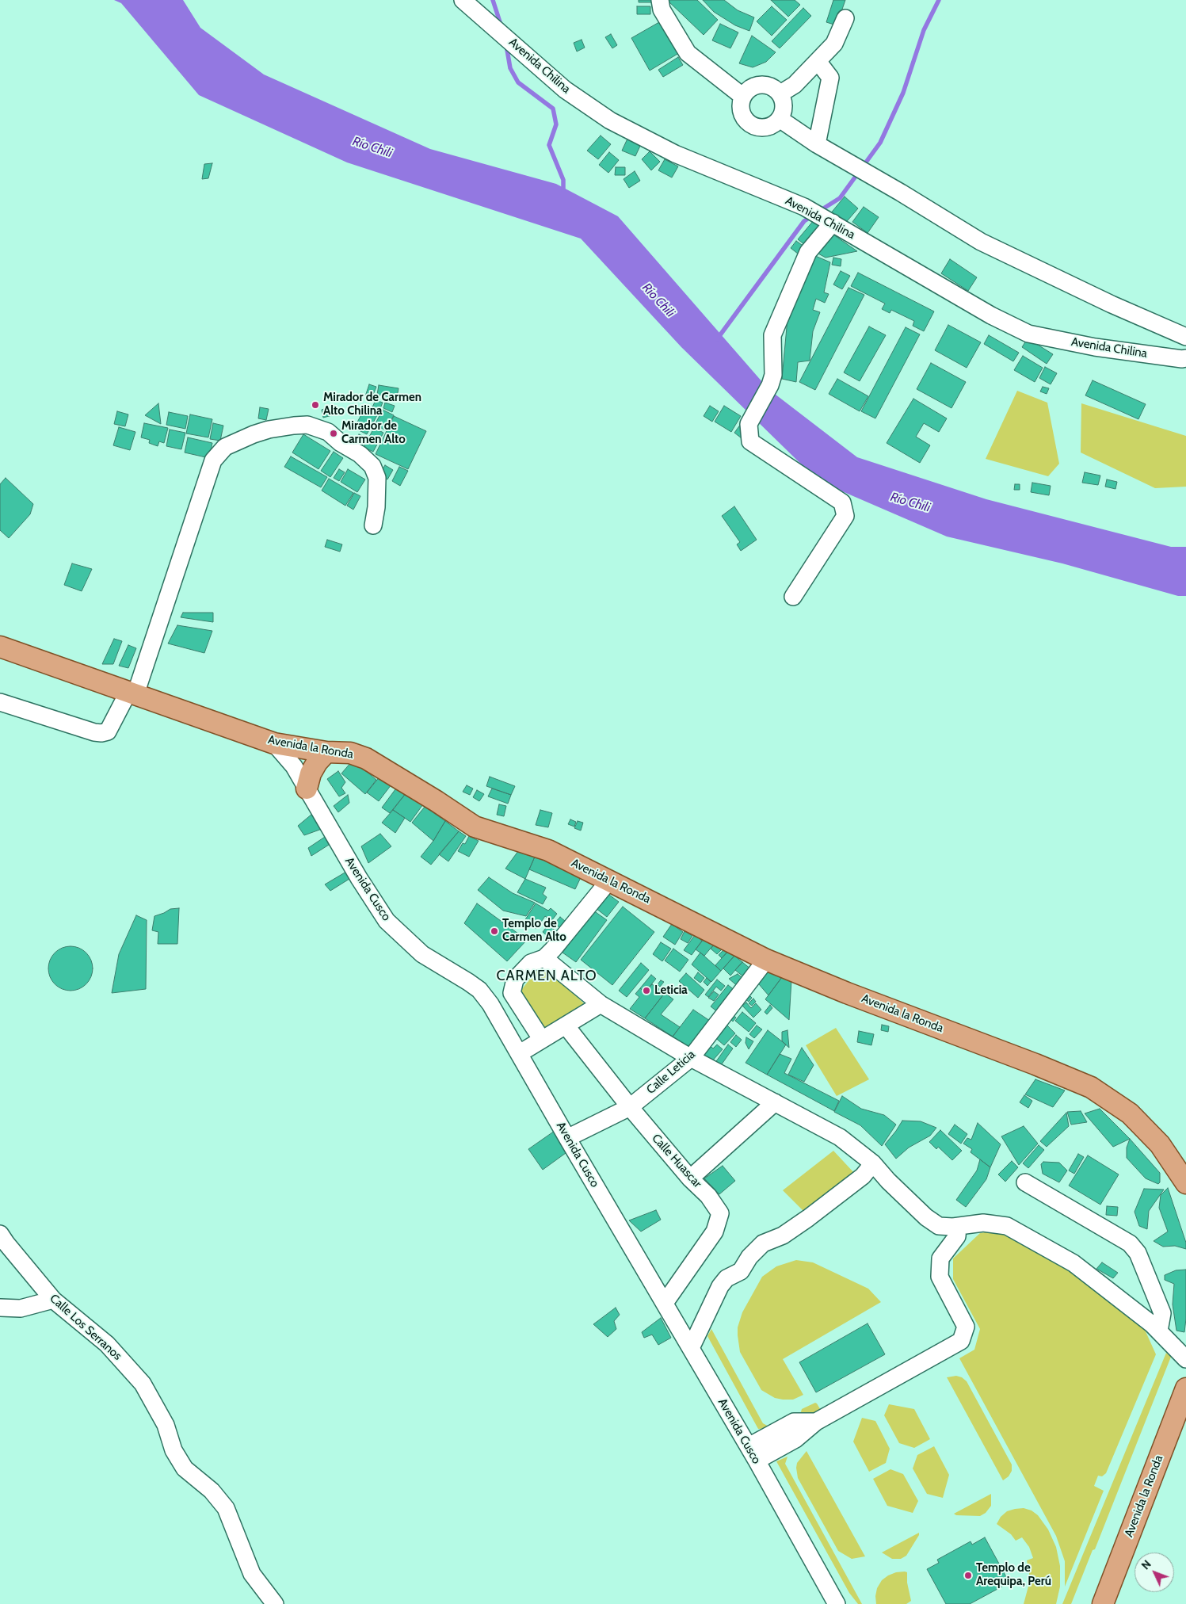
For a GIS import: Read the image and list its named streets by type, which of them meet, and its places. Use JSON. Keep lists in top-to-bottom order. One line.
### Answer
{"streets":{"main road":["Avenida la Ronda"],"street":["Avenida Chilina","Avenida Cusco","Calle Leticia","Calle Huascar","Calle Los Serranos"]},"crossings":[["Avenida la Ronda","Avenida Cusco"],["Avenida la Ronda","Calle Leticia"],["Avenida Cusco","Calle Leticia"],["Avenida Cusco","Calle Huascar"],["Calle Leticia","Calle Huascar"]],"districts":["CARMEN ALTO"],"water":["Río Chili"],"places":["Mirador de Carmen Alto Chilina","Mirador de Carmen Alto","Templo de Carmen Alto","Leticia","Templo de Arequipa, Perú"],"north":"top left"}
